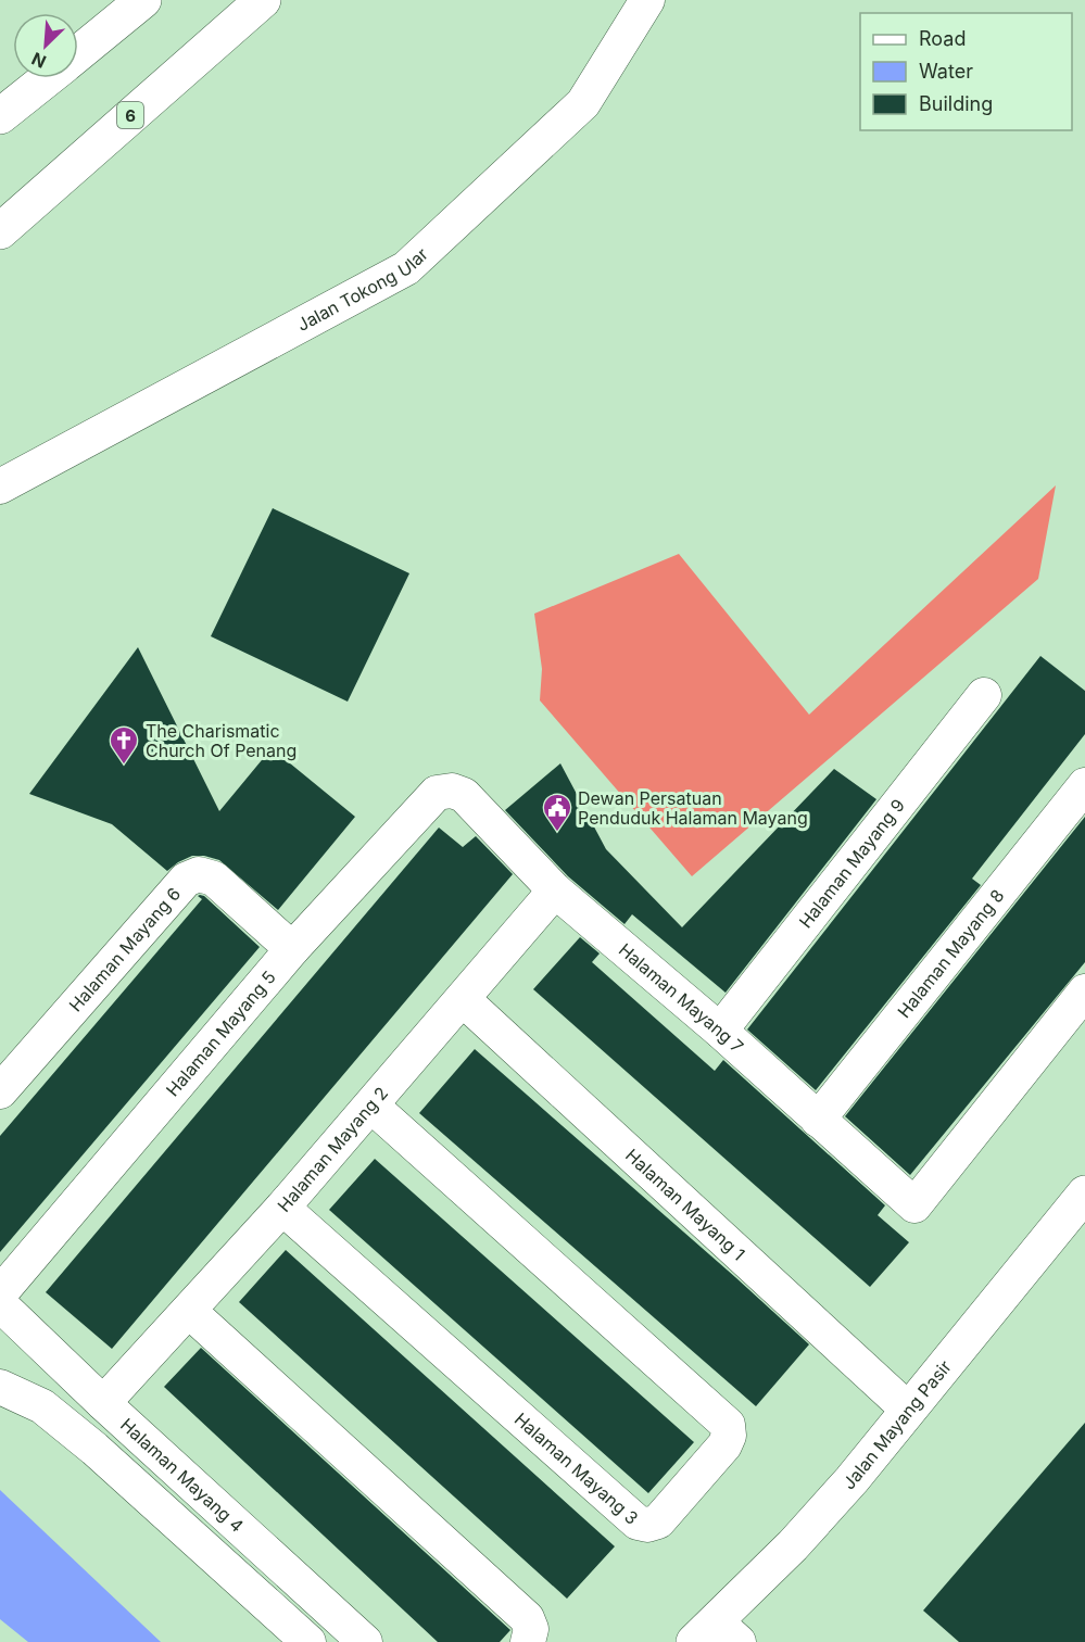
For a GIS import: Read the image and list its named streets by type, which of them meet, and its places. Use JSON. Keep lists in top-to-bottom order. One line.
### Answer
{"streets":{"main road":["6","Jalan Mayang Pasir"],"street":["Jalan Tokong Ular","Halaman Mayang 9","Halaman Mayang 6","Halaman Mayang 8","Halaman Mayang 7","Halaman Mayang 5","Halaman Mayang 2","Halaman Mayang 1","Halaman Mayang 3","Halaman Mayang 4"]},"crossings":[["Halaman Mayang 9","Halaman Mayang 7"],["Halaman Mayang 6","Halaman Mayang 5"],["Halaman Mayang 8","Halaman Mayang 7"],["Halaman Mayang 7","Halaman Mayang 5"],["Halaman Mayang 7","Halaman Mayang 2"],["Halaman Mayang 2","Halaman Mayang 1"],["Halaman Mayang 2","Halaman Mayang 3"],["Halaman Mayang 2","Halaman Mayang 4"],["Halaman Mayang 1","Jalan Mayang Pasir"]],"places":{"church":["The Charismatic Church Of Penang"],"public building":["Dewan Persatuan Penduduk Halaman Mayang"]},"legend":["Road","Water","Building"],"north":"bottom left"}
